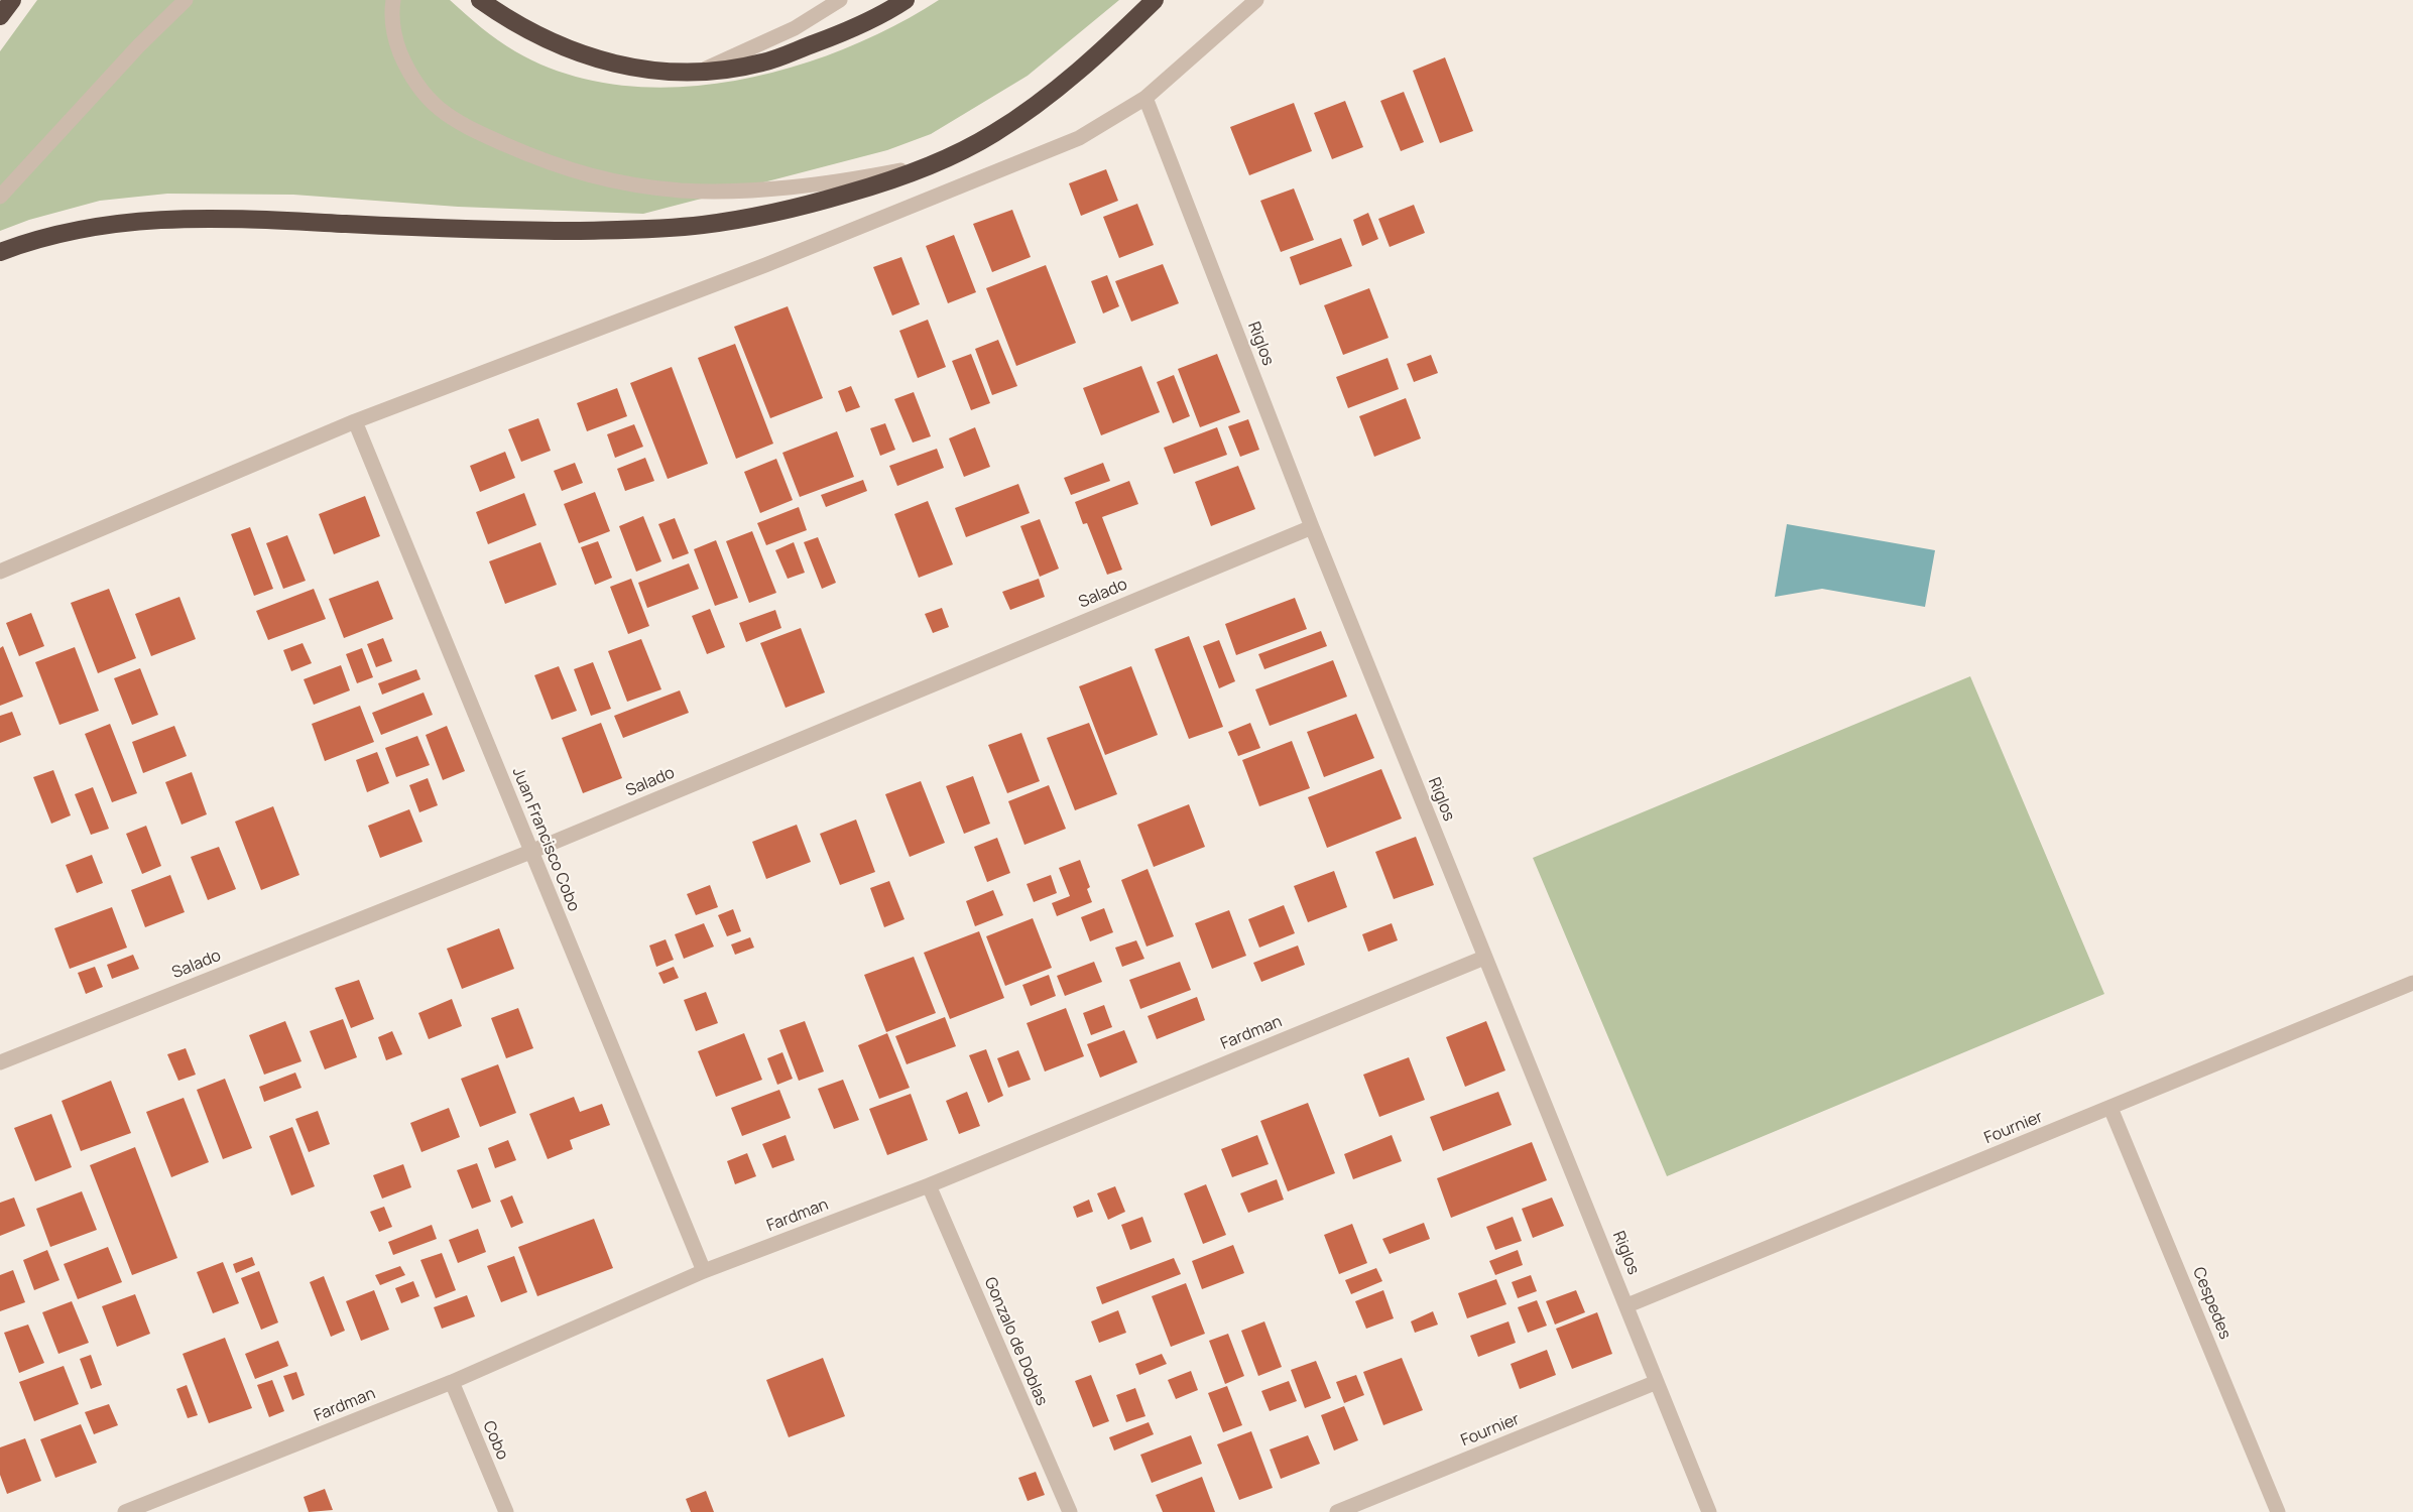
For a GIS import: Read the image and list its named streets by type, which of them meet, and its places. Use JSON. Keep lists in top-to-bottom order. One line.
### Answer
{"streets":{"street":["Riglos","Salado","Juan Francisco Cobo","Fardman","Fournier","Cespedes","Gonzalo de Doblas","Cobo"]},"crossings":[["Riglos","Salado"],["Riglos","Fardman"],["Riglos","Fournier"],["Salado","Juan Francisco Cobo"],["Juan Francisco Cobo","Fardman"],["Fardman","Gonzalo de Doblas"],["Fardman","Cobo"],["Fournier","Cespedes"]]}
